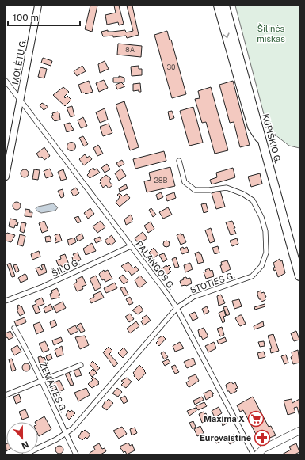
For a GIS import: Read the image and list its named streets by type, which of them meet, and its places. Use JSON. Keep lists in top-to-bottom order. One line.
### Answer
{"streets":{"highway":["KUPIŠKIO G."],"street":["MOLĖTŲ G.","PALANGOS G.","ŠILO G.","STOTIES G.","ŽEMAITĖS G."]},"crossings":[["MOLĖTŲ G.","PALANGOS G."],["PALANGOS G.","ŠILO G."],["PALANGOS G.","STOTIES G."],["STOTIES G.","ŽEMAITĖS G."]],"parks":["Šilinės miškas"],"places":{"supermarket":["Maxima X"],"pharmacy":["Eurovaistinė"]},"house_numbers":["8A","30","28B"],"scale_bar":"100 m","north":"bottom"}
